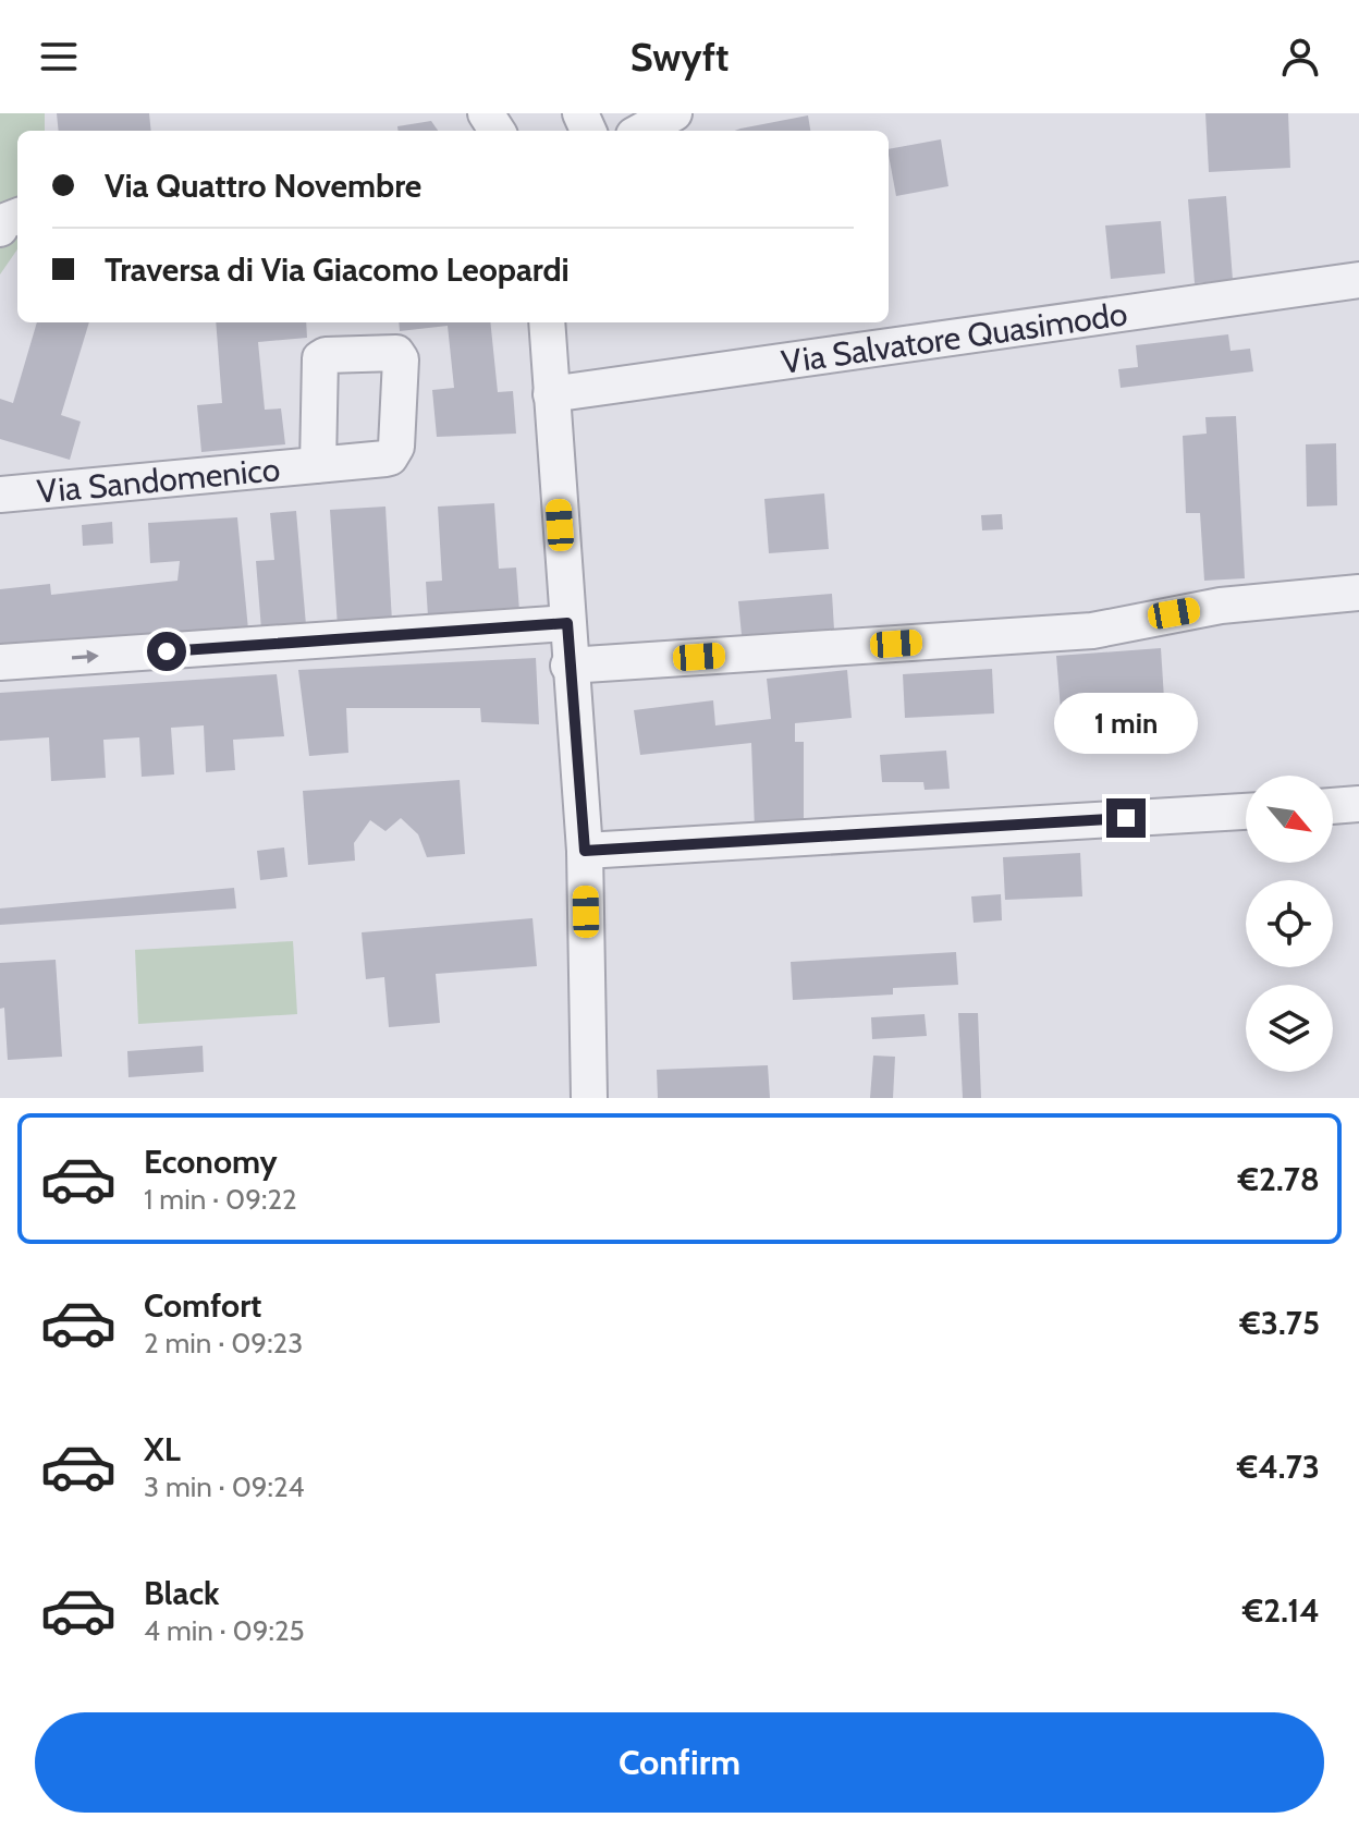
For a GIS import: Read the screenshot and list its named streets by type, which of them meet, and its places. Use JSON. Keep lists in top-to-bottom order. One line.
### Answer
{"streets":{"street":["Via Salvatore Quasimodo","Via Sandomenico"]},"north":"bottom right","page":{"header":"Swyft","banner":["Via Quattro Novembre","Traversa di Via Giacomo Leopardi"],"bubble":"1 min","list":[{"name":"Economy","note":"1 min · 09:22","value":"€2.78"},{"name":"Comfort","note":"2 min · 09:23","value":"€3.75"},{"name":"XL","note":"3 min · 09:24","value":"€4.73"},{"name":"Black","note":"4 min · 09:25","value":"€2.14"}],"buttons":"Confirm"}}
